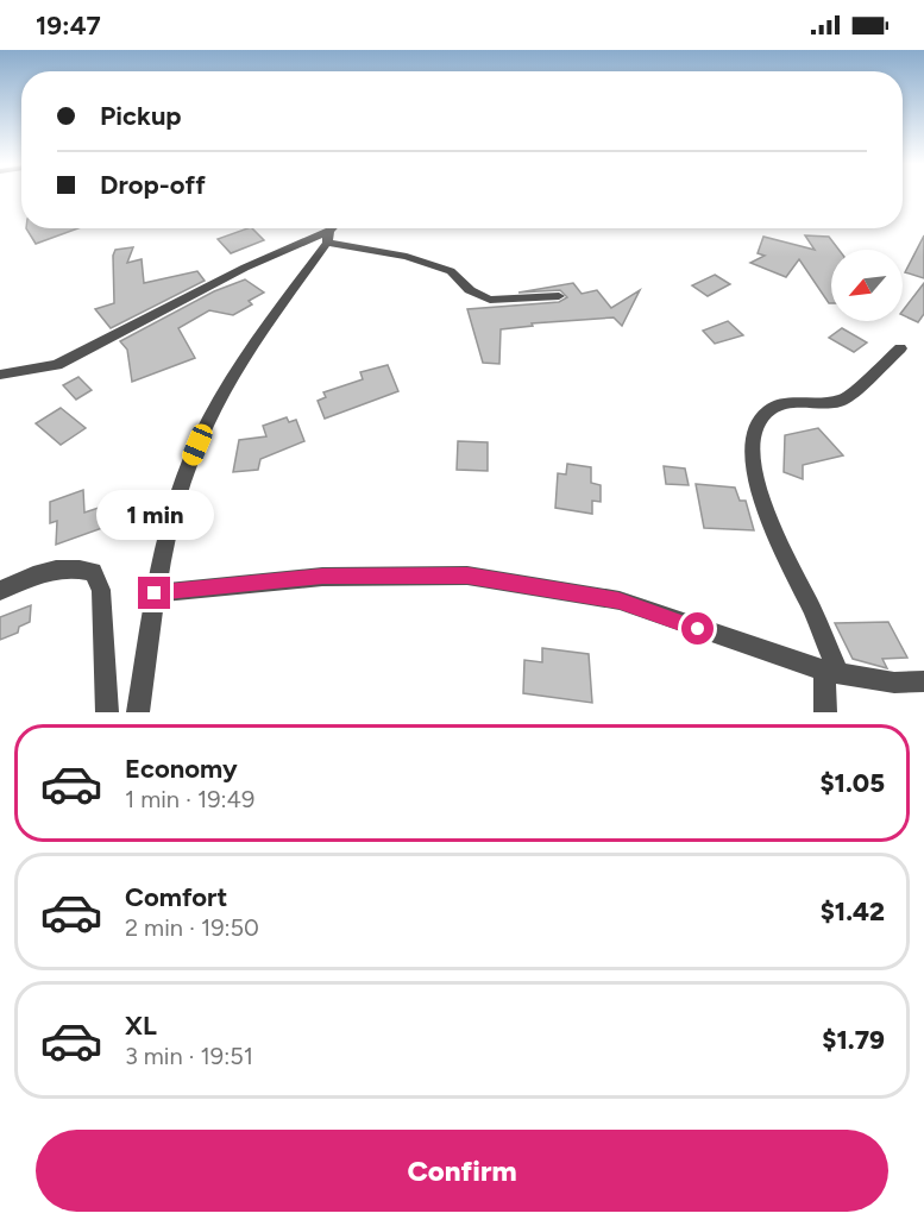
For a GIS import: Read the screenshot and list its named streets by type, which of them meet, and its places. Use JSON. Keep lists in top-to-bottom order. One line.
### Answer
{"north":"bottom left","page":{"status":"19:47","banner":["Pickup","Drop-off"],"bubble":"1 min","list":[{"name":"Economy","note":"1 min · 19:49","value":"$1.05"},{"name":"Comfort","note":"2 min · 19:50","value":"$1.42"},{"name":"XL","note":"3 min · 19:51","value":"$1.79"}],"buttons":"Confirm"}}
